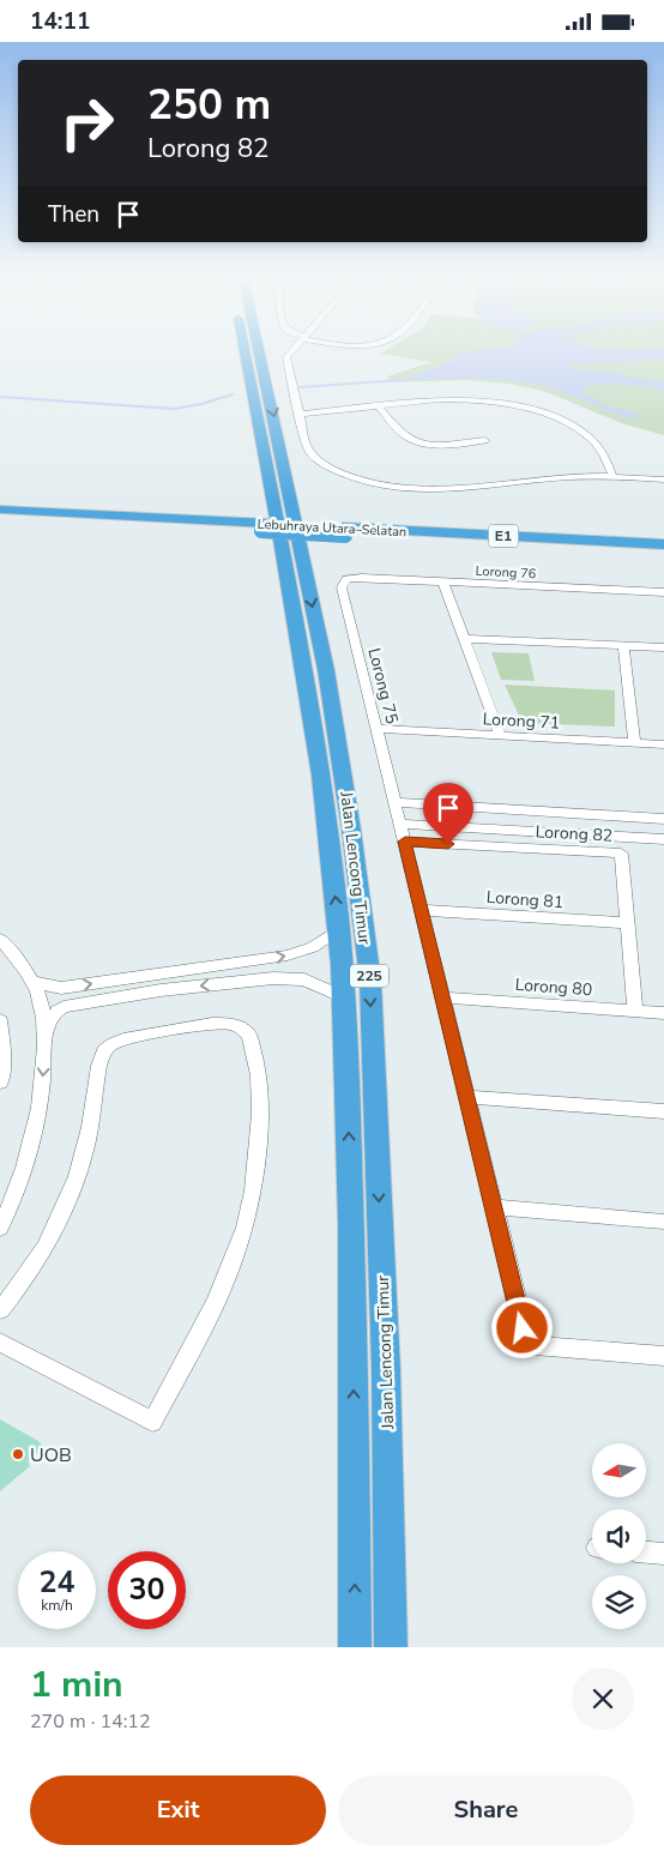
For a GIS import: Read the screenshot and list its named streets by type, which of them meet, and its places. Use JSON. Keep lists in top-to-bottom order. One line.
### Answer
{"streets":{"highway":["Lebuhraya Utara–Selatan","E1","Jalan Lencong Timur","225"],"street":["Lorong 76","Lorong 75","Lorong 71","Lorong 82","Lorong 81","Lorong 80"]},"crossings":[["Lorong 76","Lorong 75"],["Lorong 75","Lorong 71"],["Lorong 75","Lorong 82"],["Lorong 75","Lorong 81"],["Lorong 75","Lorong 80"],["Lorong 82","Lorong 81"],["Lorong 82","Lorong 80"]],"places":["UOB"],"north":"left","page":{"status":"14:11","turn":["250 m","Lorong 82"],"then":"Then","speed":"24 km/h","limit":"30","heading":["1 min","270 m · 14:12"],"buttons":["Exit","Share"]}}
